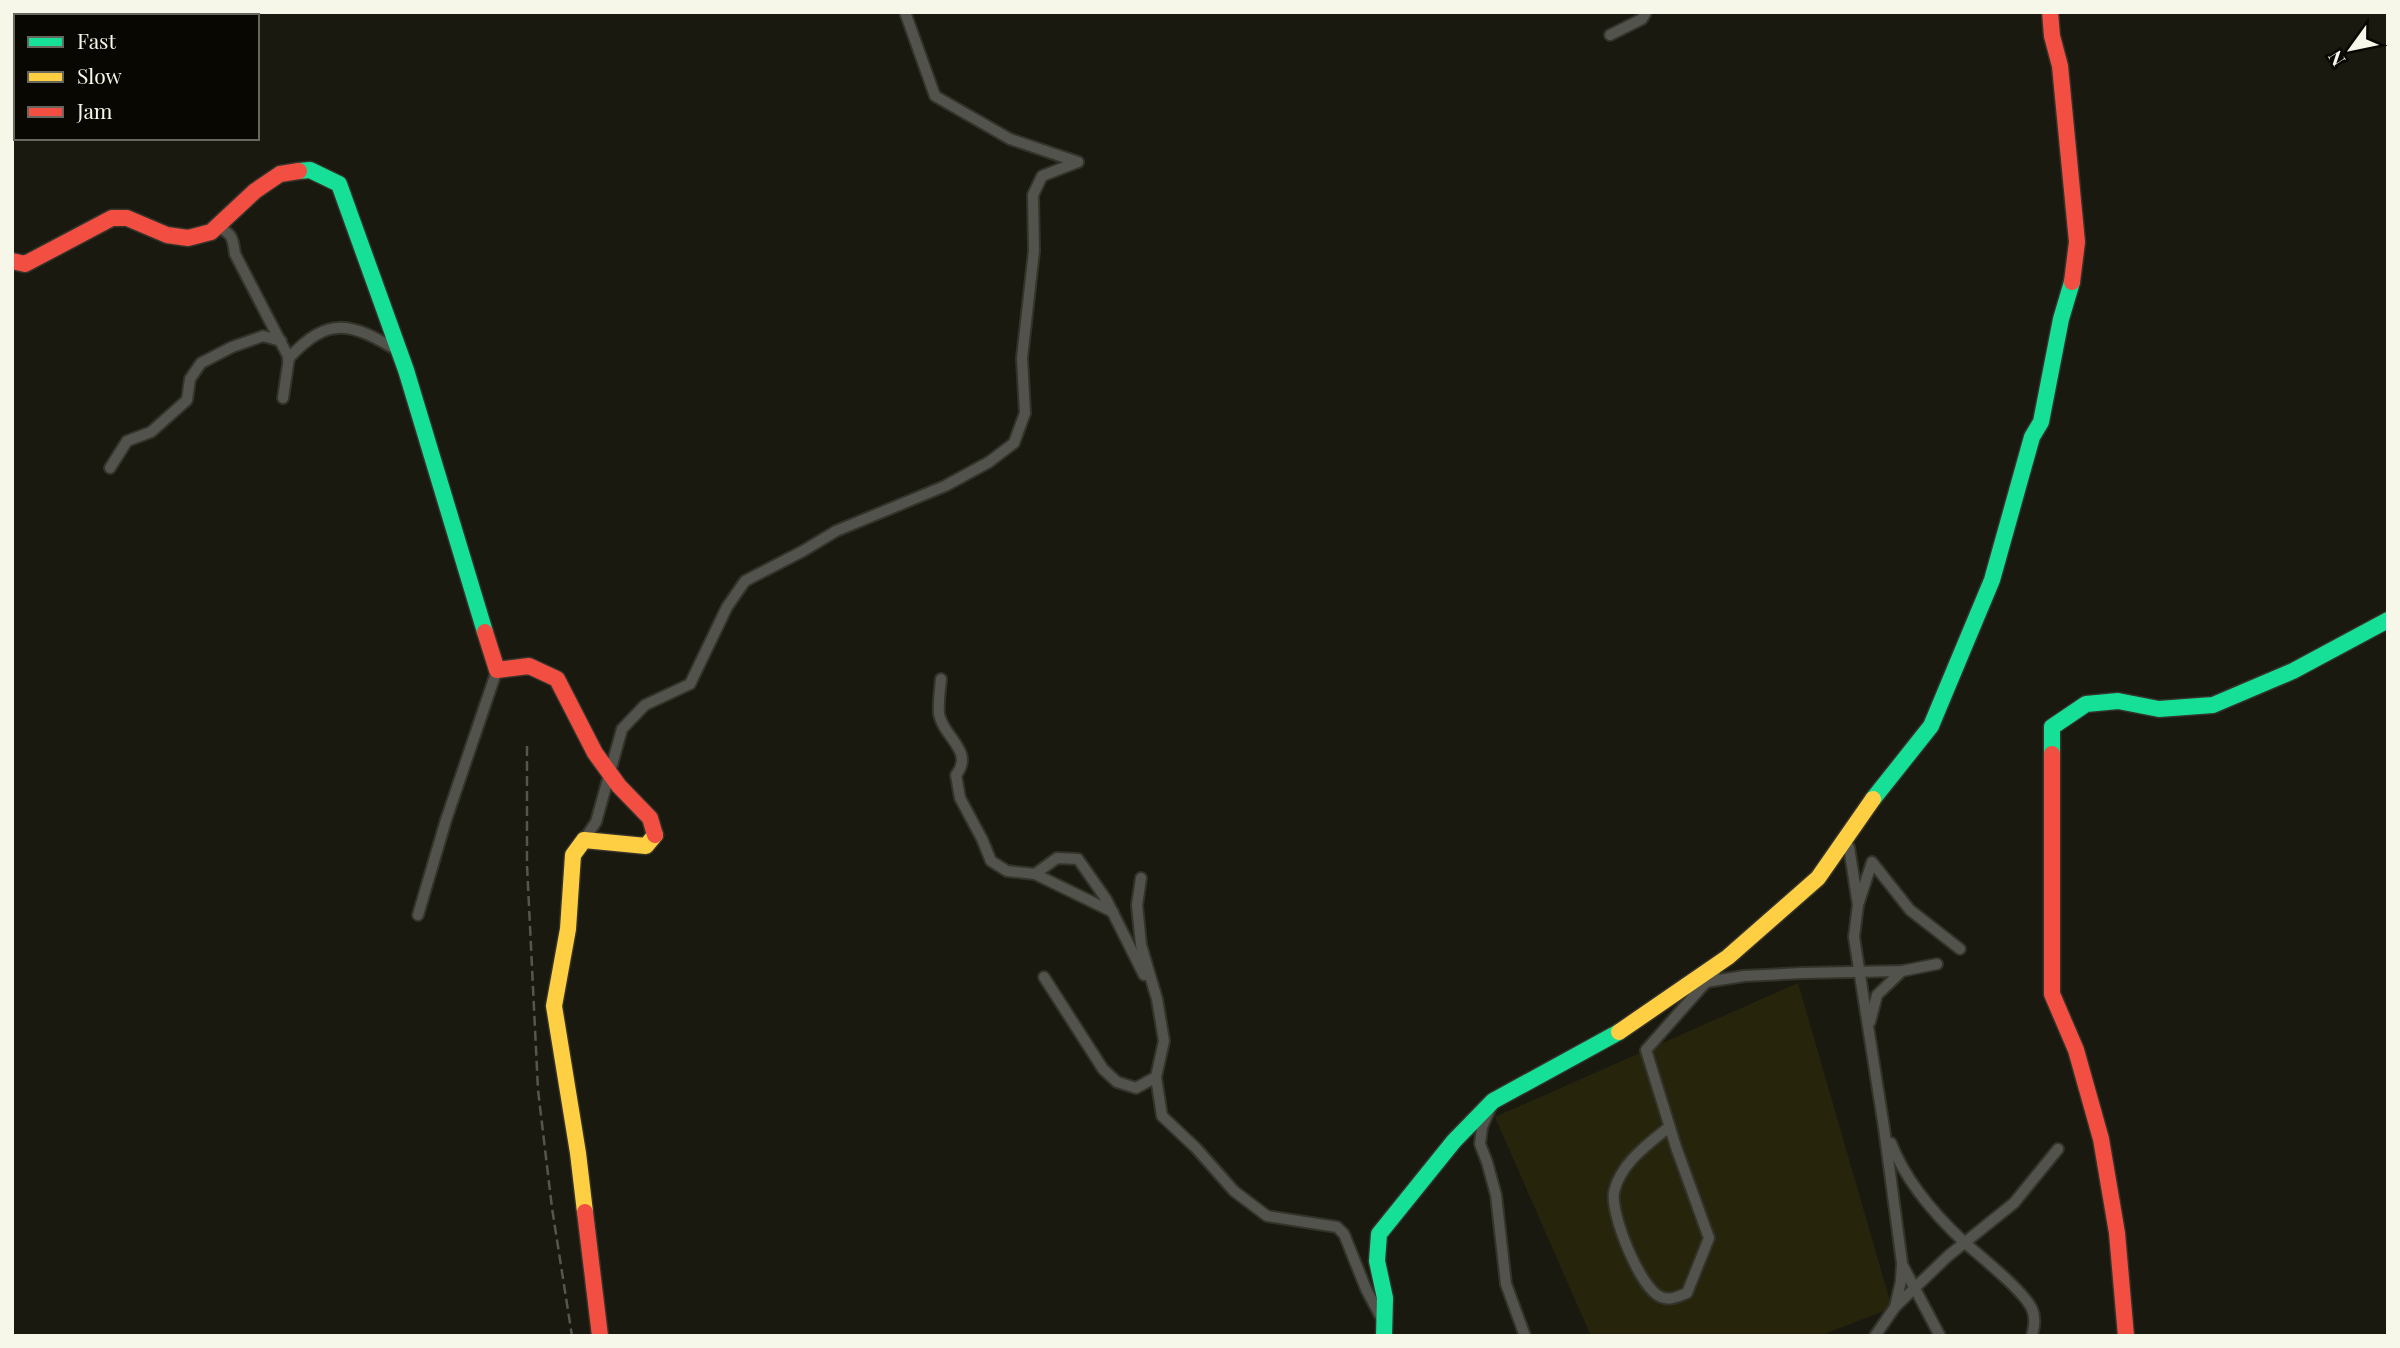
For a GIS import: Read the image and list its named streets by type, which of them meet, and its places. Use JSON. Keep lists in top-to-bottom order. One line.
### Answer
{"legend":["Fast","Slow","Jam"],"north":"bottom left"}
